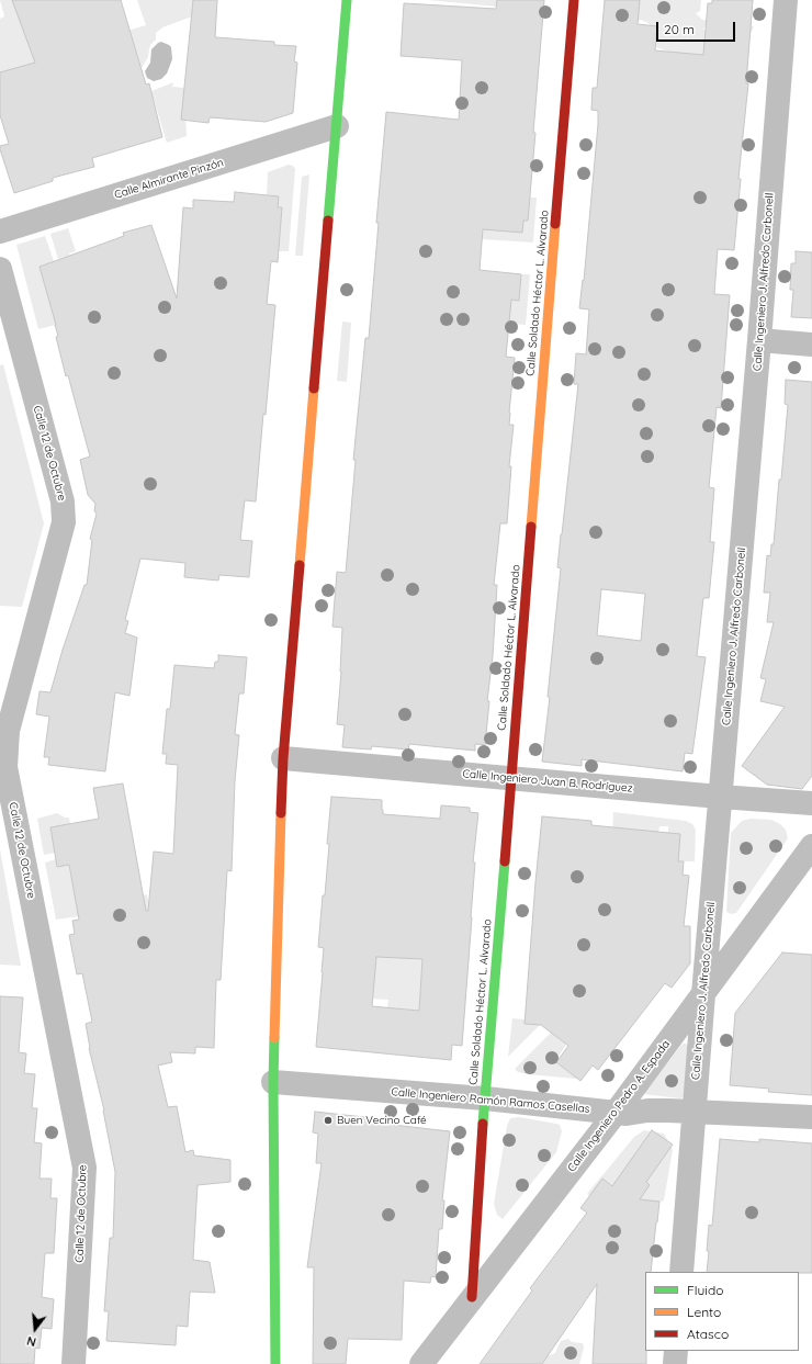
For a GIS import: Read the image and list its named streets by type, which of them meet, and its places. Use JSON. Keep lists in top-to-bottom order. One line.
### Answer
{"streets":{"street":["Calle Almirante Pinzón","Calle Ingeniero J. Alfredo Carbonell","Calle Soldado Héctor L. Alvarado","Calle 12 de Octubre","Calle Ingeniero Juan B. Rodríguez","Calle Ingeniero Ramón Ramos Casellas","Calle Ingeniero Pedro A. Espada"]},"crossings":[["Calle Ingeniero J. Alfredo Carbonell","Calle Ingeniero Juan B. Rodríguez"],["Calle Ingeniero J. Alfredo Carbonell","Calle Ingeniero Ramón Ramos Casellas"],["Calle Ingeniero J. Alfredo Carbonell","Calle Ingeniero Pedro A. Espada"],["Calle Soldado Héctor L. Alvarado","Calle Ingeniero Juan B. Rodríguez"],["Calle Soldado Héctor L. Alvarado","Calle Ingeniero Ramón Ramos Casellas"],["Calle Soldado Héctor L. Alvarado","Calle Ingeniero Pedro A. Espada"],["Calle Ingeniero Ramón Ramos Casellas","Calle Ingeniero Pedro A. Espada"]],"places":["Buen Vecino Café"],"legend":["Fluido","Lento","Atasco"],"scale_bar":"20 m","north":"bottom"}
